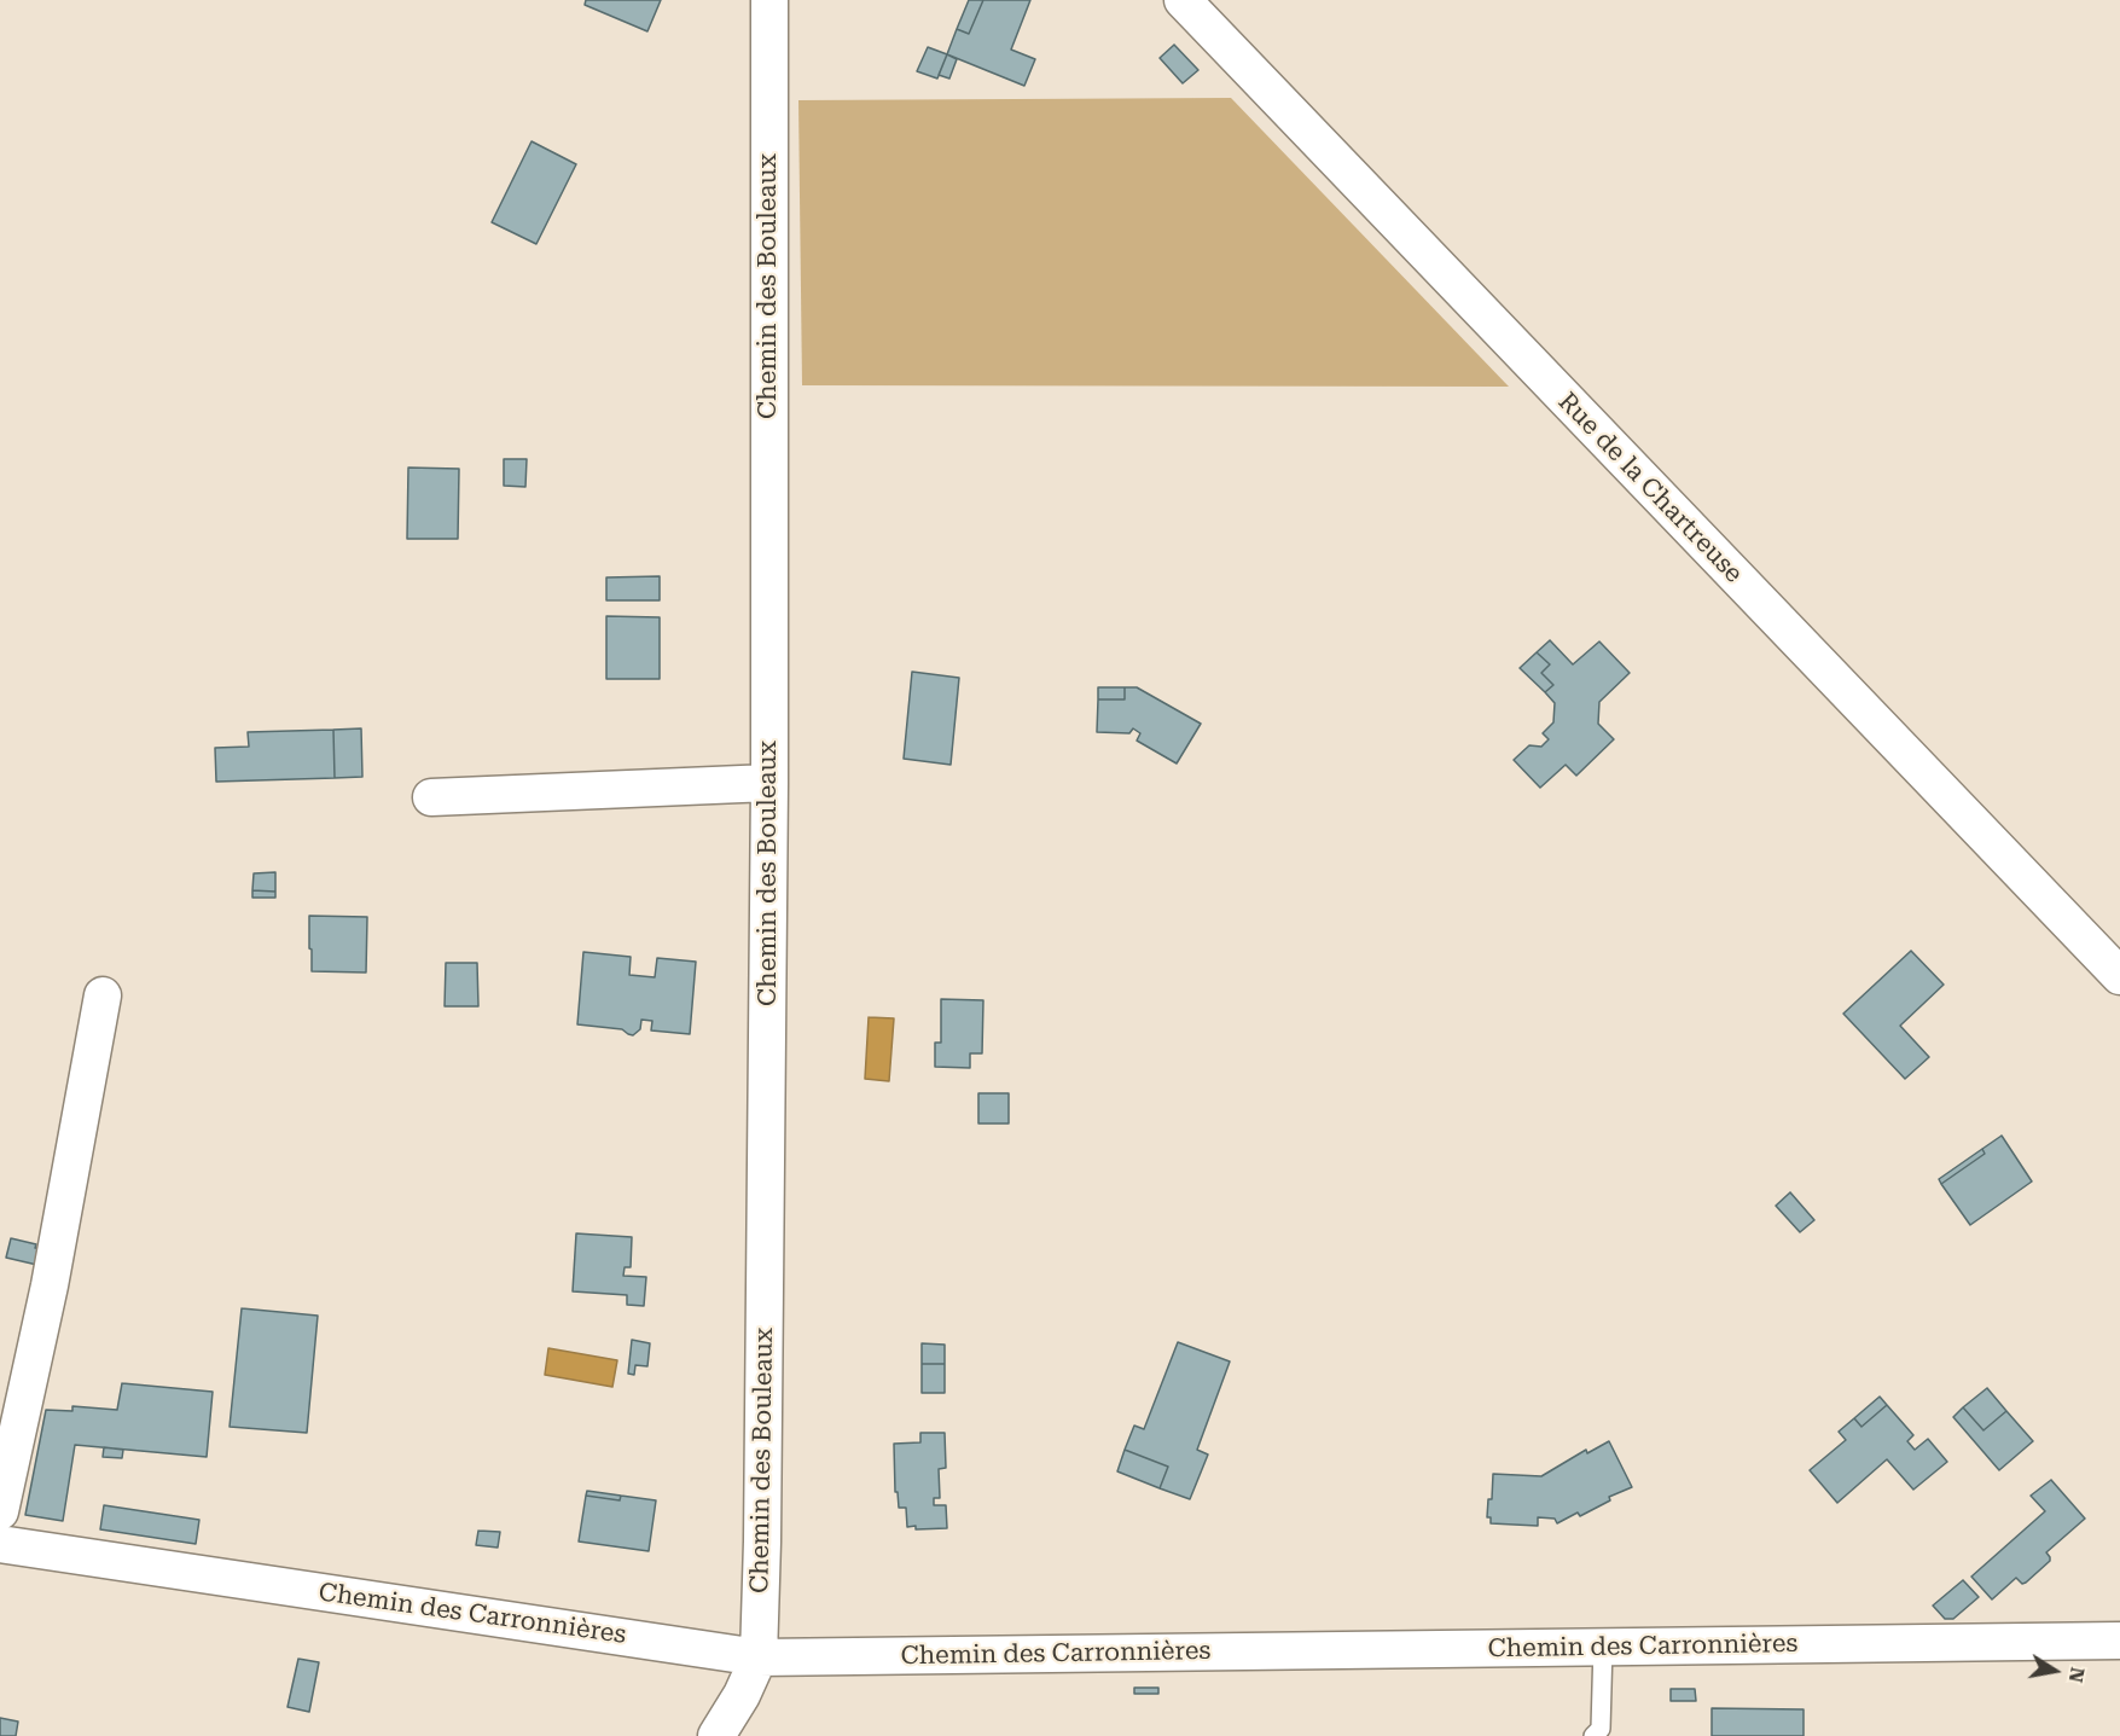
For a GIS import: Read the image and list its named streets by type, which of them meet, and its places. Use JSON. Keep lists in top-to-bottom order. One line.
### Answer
{"streets":{"street":["Chemin des Bouleaux","Rue de la Chartreuse","Chemin des Carronnières"]},"crossings":[["Chemin des Bouleaux","Chemin des Carronnières"]],"north":"right"}
